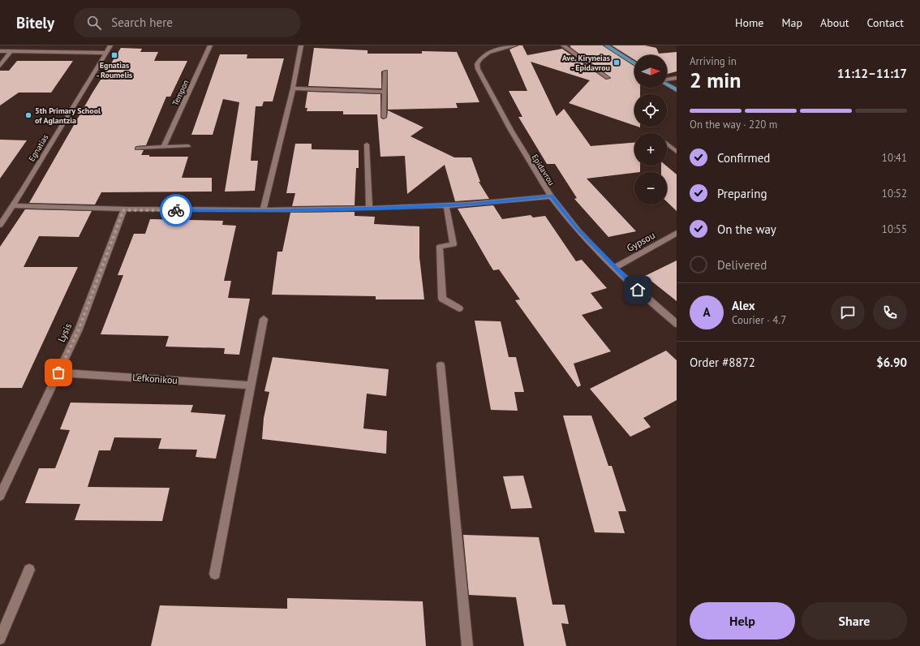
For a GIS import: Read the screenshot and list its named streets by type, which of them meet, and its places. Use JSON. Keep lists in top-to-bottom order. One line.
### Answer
{"streets":{"street":["Tempon","Egnatias","Epidavrou","Gypsou","Lysis","Lefkonikou"]},"crossings":[["Epidavrou","Gypsou"],["Lysis","Lefkonikou"]],"places":{"transit":["Egnatias - Roumelis","Ave. Kiryneias - Epidavrou"],"other":["5th Primary School of Aglantzia"]},"north":"right","page":{"header":"Bitely","search":"Search here","nav":["Home","Map","About","Contact"],"heading":["2 min","Arriving in","11:12–11:17"],"panel":["Alex","Courier · 4.7","Order #8872","$6.90"],"map_buttons":["+","−"],"bar":"On the way · 220 m","list":[["Confirmed","10:41"],["Preparing","10:52"],["On the way","10:55"],"Delivered"],"round":"A","buttons":["Help","Share"]}}
